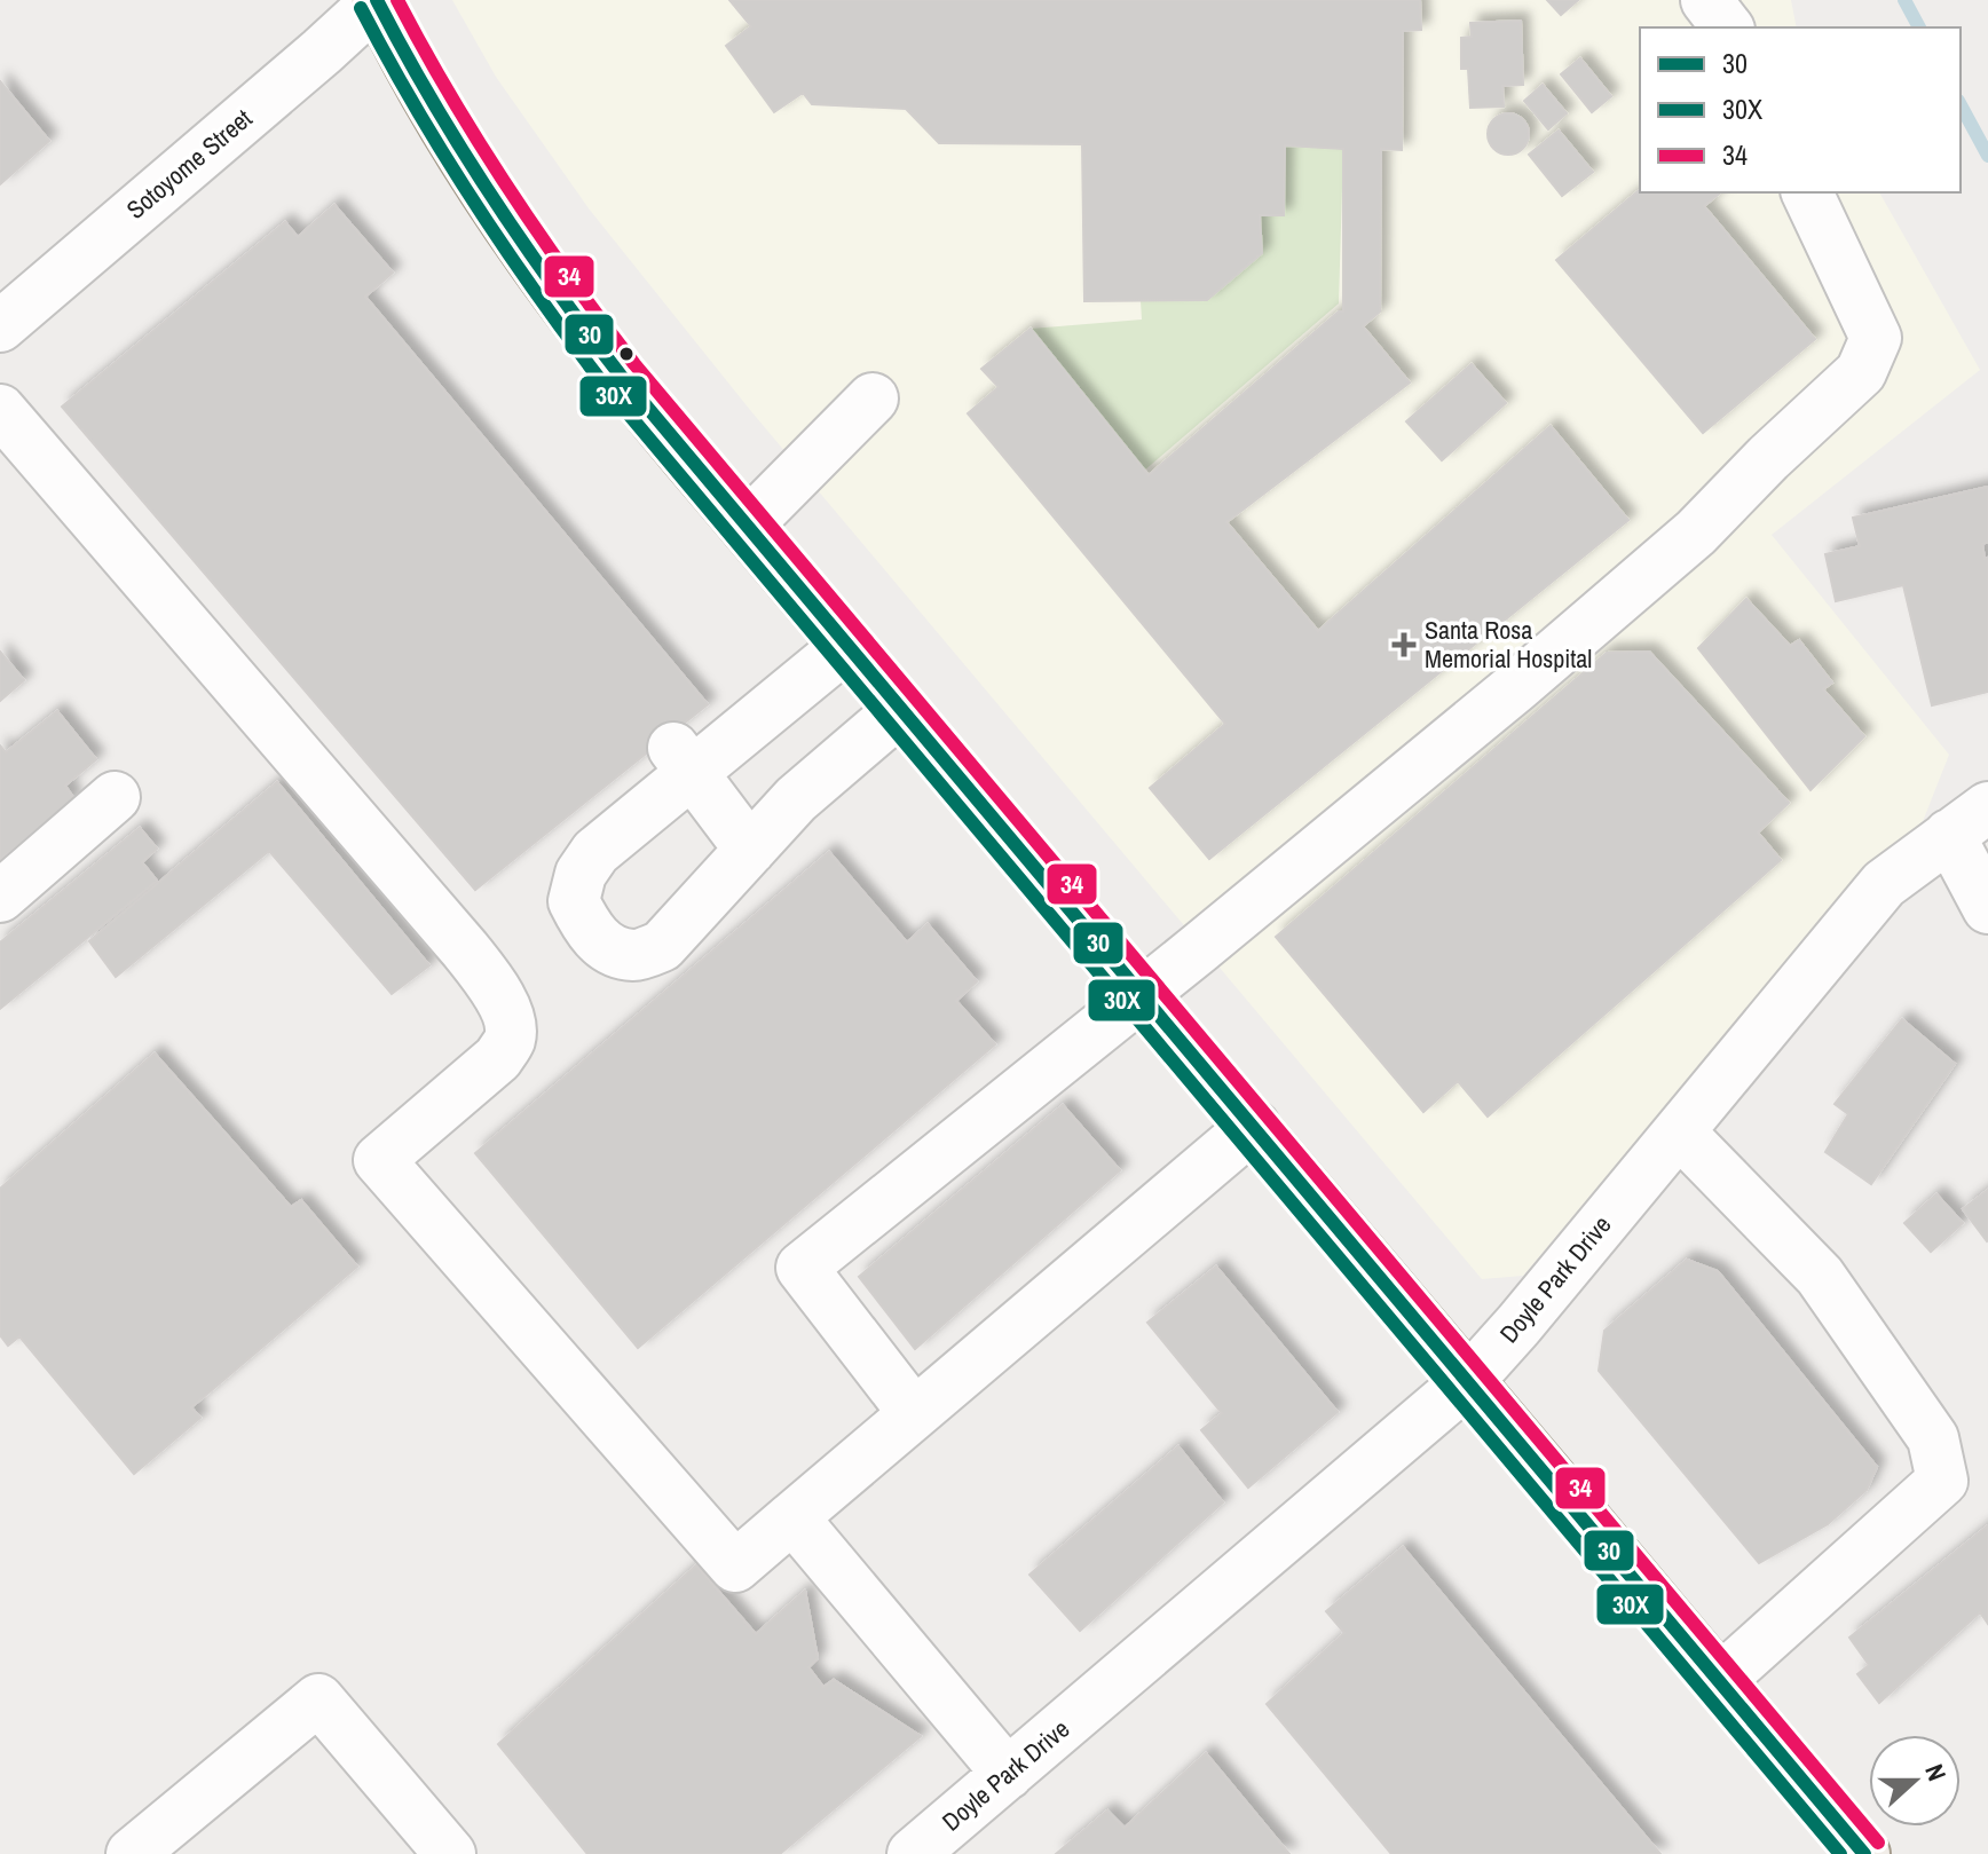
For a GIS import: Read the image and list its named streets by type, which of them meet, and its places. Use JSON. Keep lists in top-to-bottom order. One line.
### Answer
{"streets":{"street":["Sotoyome Street","Doyle Park Drive"]},"places":{"health":["Santa Rosa Memorial Hospital"]},"lines":["transit line 30","transit line 34","transit line 30X"],"legend":["30","30X","34"],"north":"right"}
